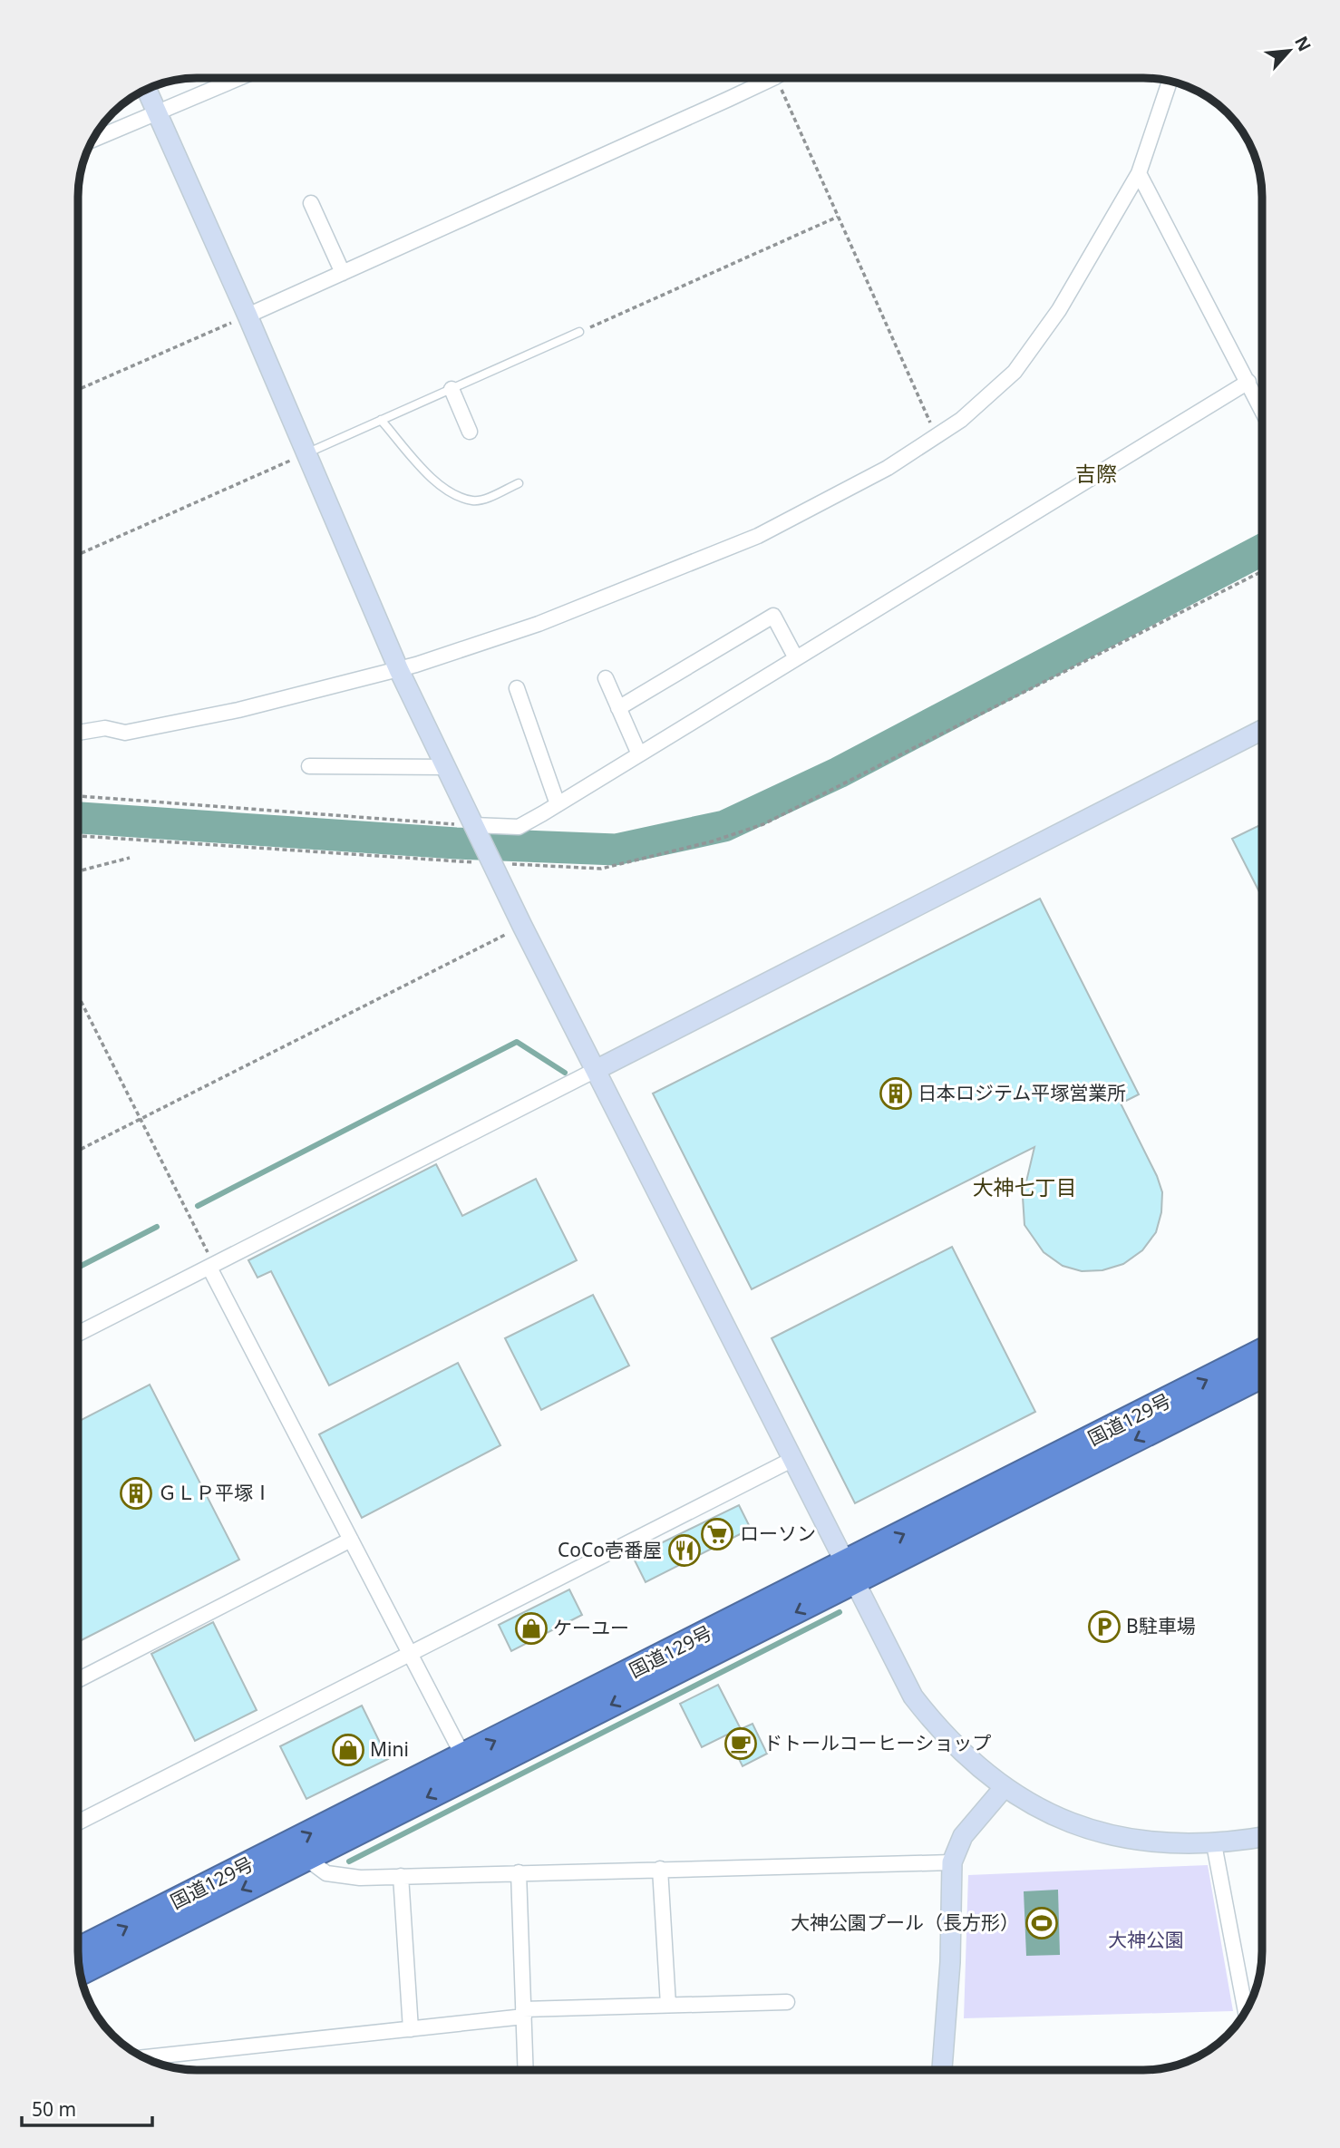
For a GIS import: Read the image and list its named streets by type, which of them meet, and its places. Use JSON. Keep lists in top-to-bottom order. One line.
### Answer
{"streets":{"highway":["国道129号"]},"districts":["吉際","大神七丁目"],"parks":["大神公園"],"places":{"building":["日本ロジテム平塚営業所","ＧＬＰ平塚Ⅰ"],"supermarket":["ローソン"],"restaurant":["CoCo壱番屋"],"parking":["B駐車場"],"shop":["ケーユー","Mini"],"cafe":["ドトールコーヒーショップ"],"sports":["大神公園プール（長方形）"]},"scale_bar":"50 m","north":"top right"}
